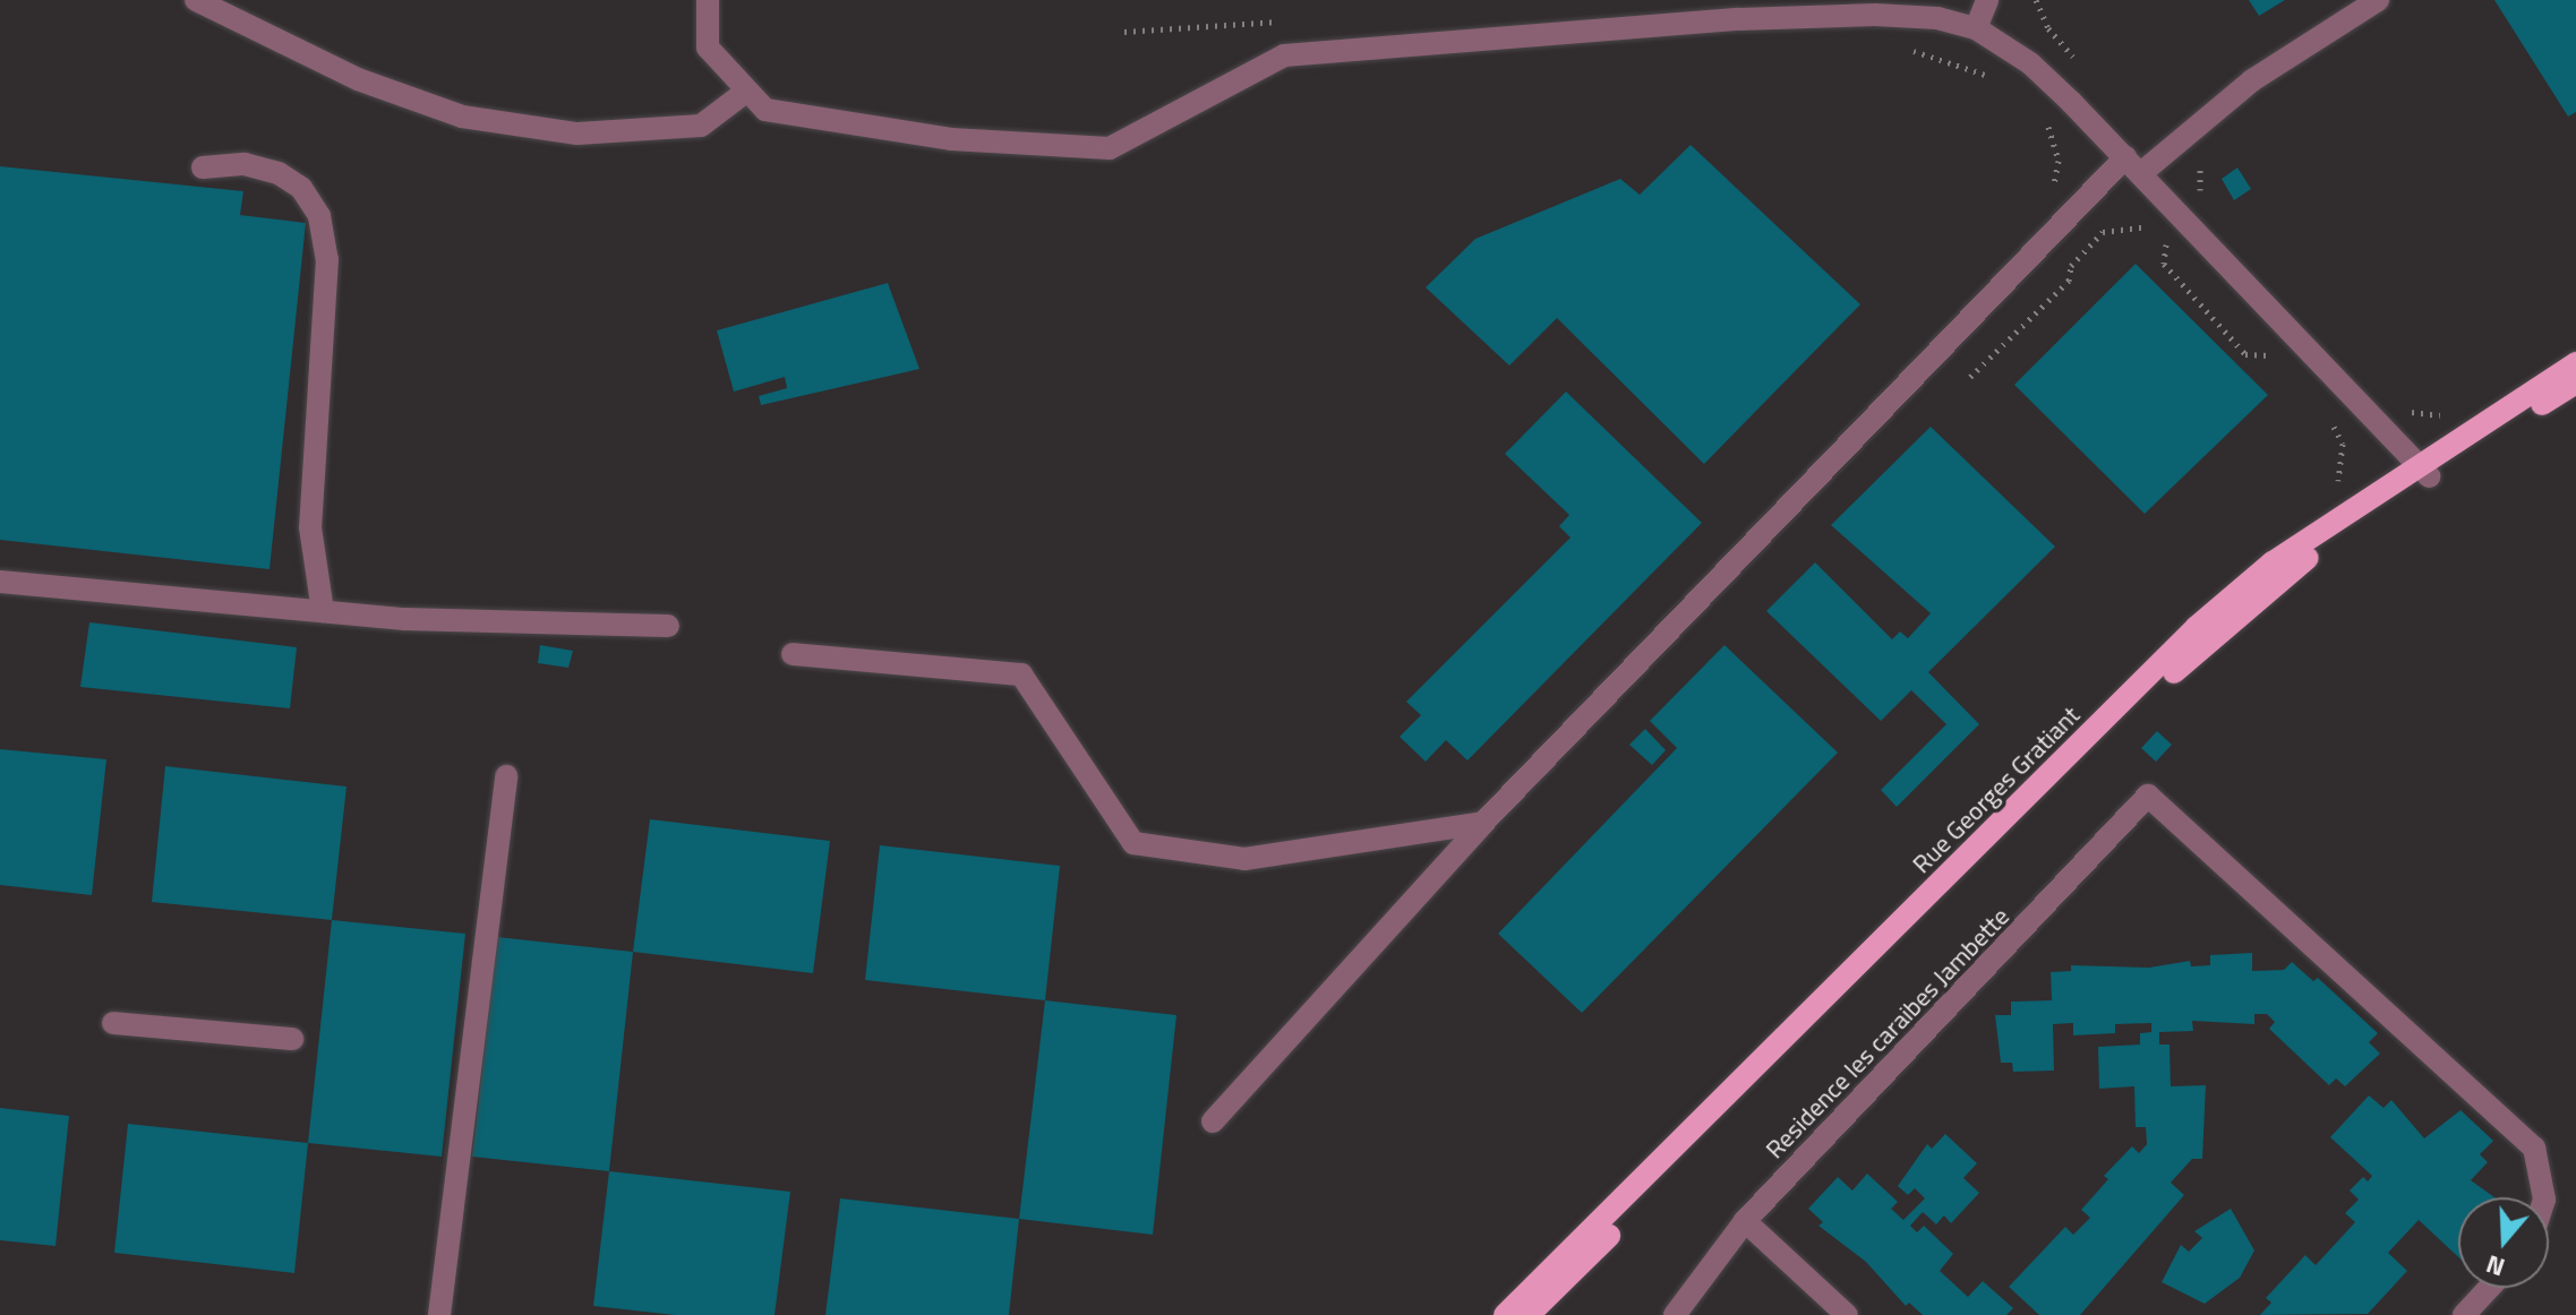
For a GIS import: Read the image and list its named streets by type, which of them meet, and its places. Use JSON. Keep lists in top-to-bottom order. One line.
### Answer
{"streets":{"main road":["Rue Georges Gratiant"],"street":["Residence les caraibes Jambette"]},"north":"bottom"}
